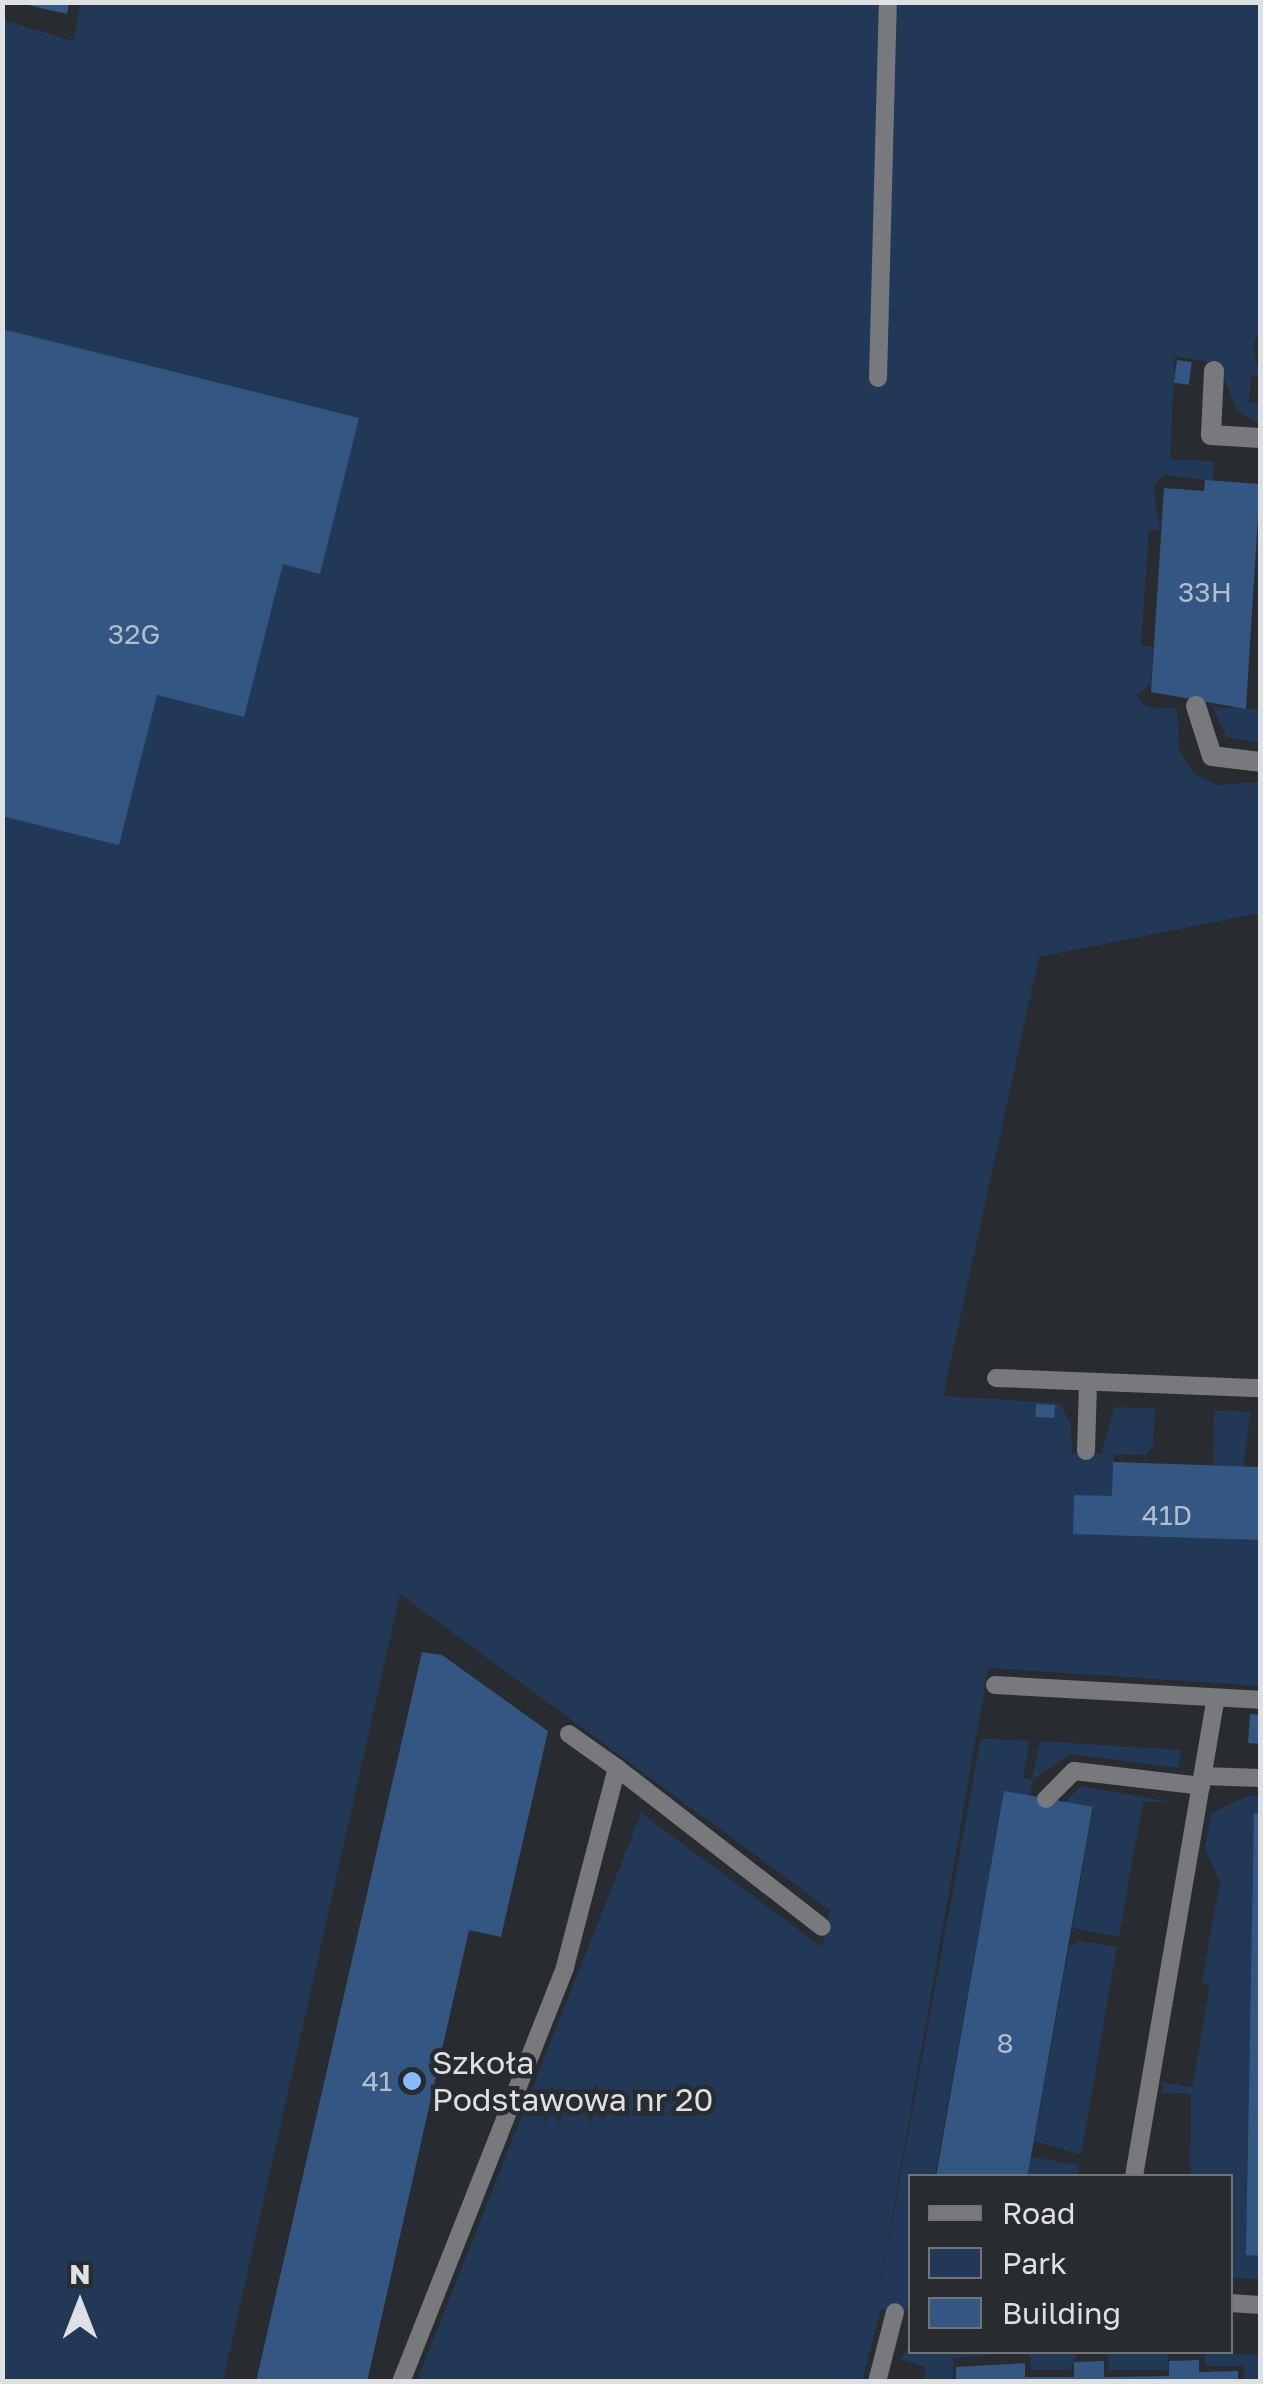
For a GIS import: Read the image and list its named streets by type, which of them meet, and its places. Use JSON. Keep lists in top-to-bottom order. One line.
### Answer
{"places":["Szkoła Podstawowa nr 20"],"house_numbers":["33H","32G","41D","8","41"],"legend":["Road","Park","Building"],"north":"top"}
